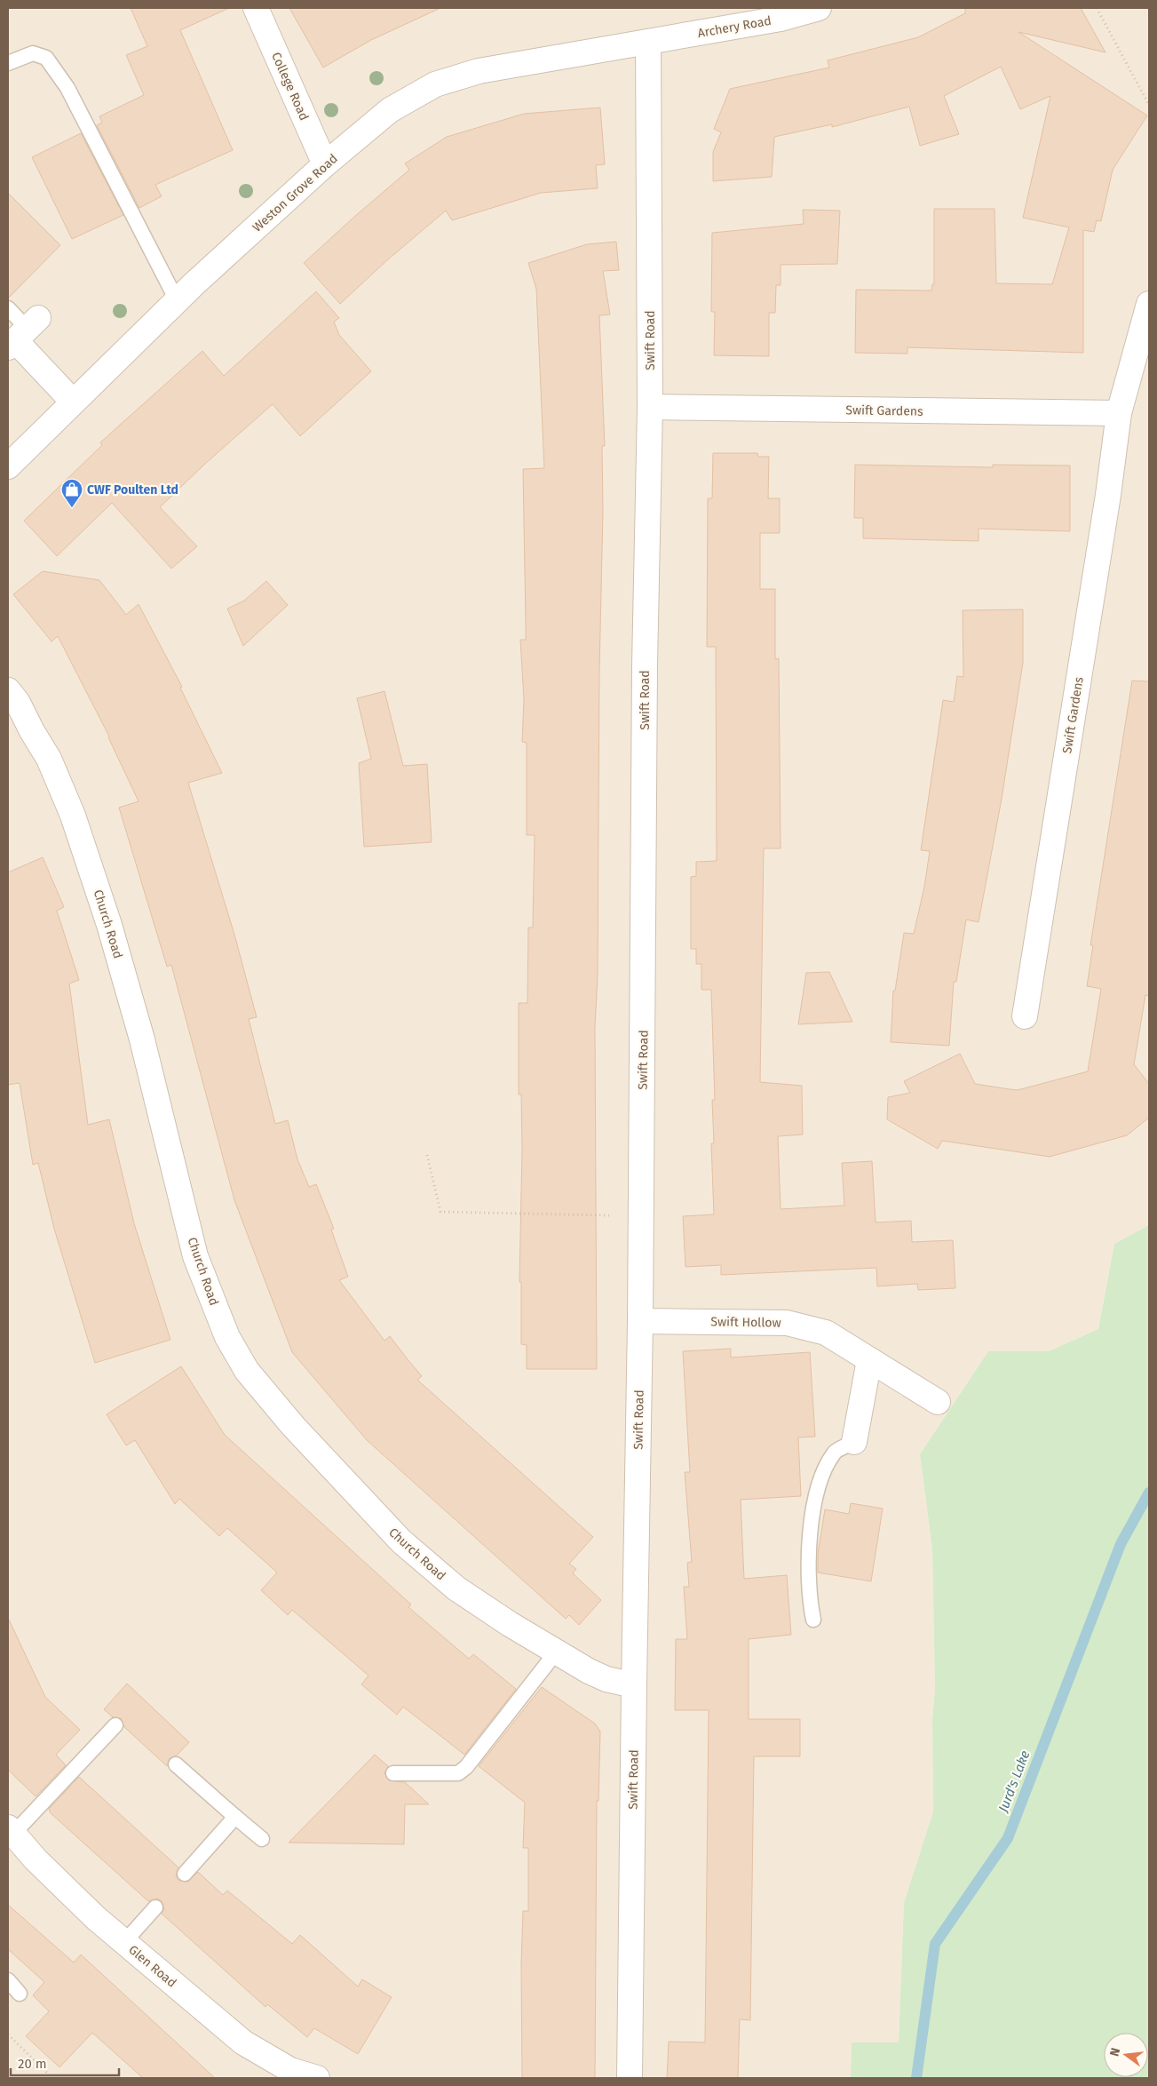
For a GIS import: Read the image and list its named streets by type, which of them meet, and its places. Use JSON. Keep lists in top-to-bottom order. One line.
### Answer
{"streets":{"street":["Archery Road","College Road","Weston Grove Road","Swift Road","Swift Gardens","Church Road","Swift Hollow","Glen Road"]},"crossings":[["Archery Road","Weston Grove Road"],["Archery Road","Swift Road"],["College Road","Weston Grove Road"],["Weston Grove Road","Swift Road"],["Swift Road","Swift Gardens"],["Swift Road","Church Road"],["Swift Road","Swift Hollow"]],"water":["Jurd's Lake"],"places":{"shop":["CWF Poulten Ltd"]},"scale_bar":"20 m","north":"left"}
